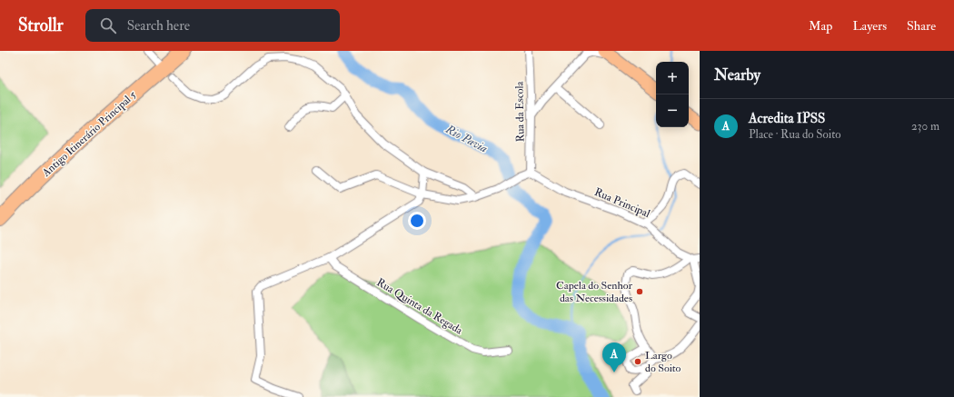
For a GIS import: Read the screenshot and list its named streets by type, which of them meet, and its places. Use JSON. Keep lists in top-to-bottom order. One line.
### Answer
{"streets":{"highway":["Antigo Itinerário Principal 5"],"street":["Rua da Escola","Rua Principal","Rua Quinta da Regada"]},"crossings":[["Rua da Escola","Rua Principal"]],"water":["Rio Pavia"],"places":["Capela do Senhor das Necessidades","Largo do Soito"],"page":{"header":"Strollr","search":"Search here","nav":["Map","Layers","Share"],"heading":"Nearby","map_buttons":["+","−"],"list":[{"mark":"A","name":"Acredita IPSS","note":"Place · Rua do Soito","value":"230 m"}],"pins":"A"}}
